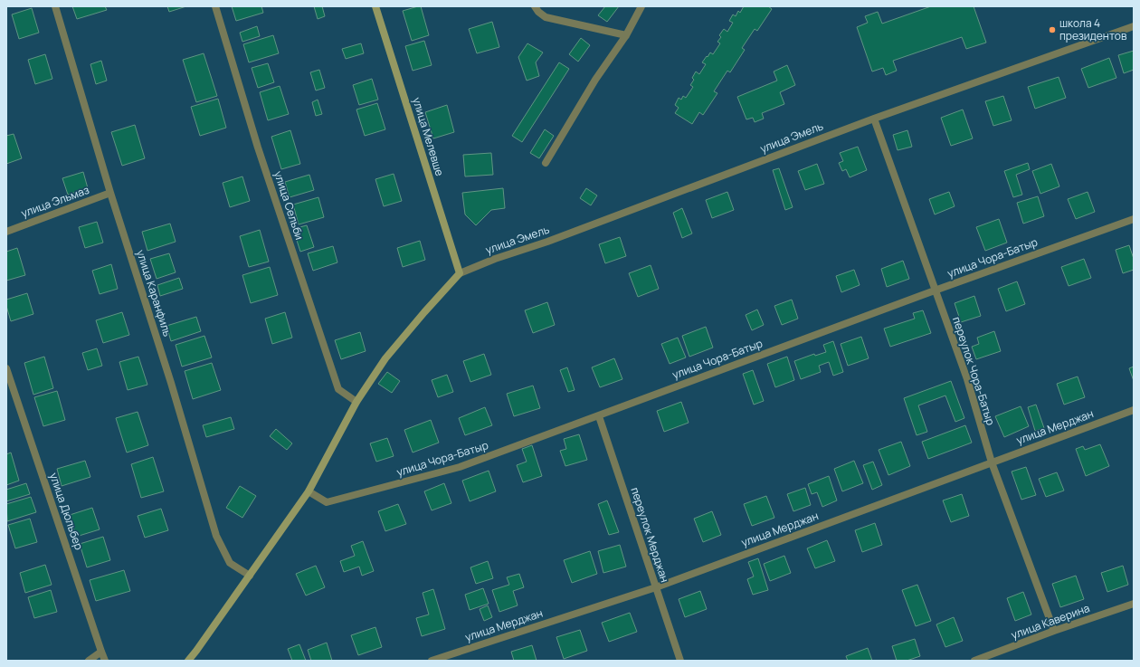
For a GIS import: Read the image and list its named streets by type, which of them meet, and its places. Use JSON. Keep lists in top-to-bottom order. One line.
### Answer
{"streets":{"street":["улица Мелевше","улица Эмель","улица Эльмаз","улица Сельби","улица Чора-Батыр","улица Каранфиль","переулок Чора-Батыр","улица Мерджан","улица Дюльбер","переулок Мерджан","улица Каверина"]},"crossings":[["улица Мелевше","улица Эмель"],["улица Эмель","переулок Чора-Батыр"],["улица Эльмаз","улица Каранфиль"],["улица Чора-Батыр","переулок Чора-Батыр"],["улица Чора-Батыр","переулок Мерджан"],["переулок Чора-Батыр","улица Мерджан"],["переулок Чора-Батыр","улица Каверина"],["улица Мерджан","переулок Мерджан"]],"places":["школа 4 президентов"]}
